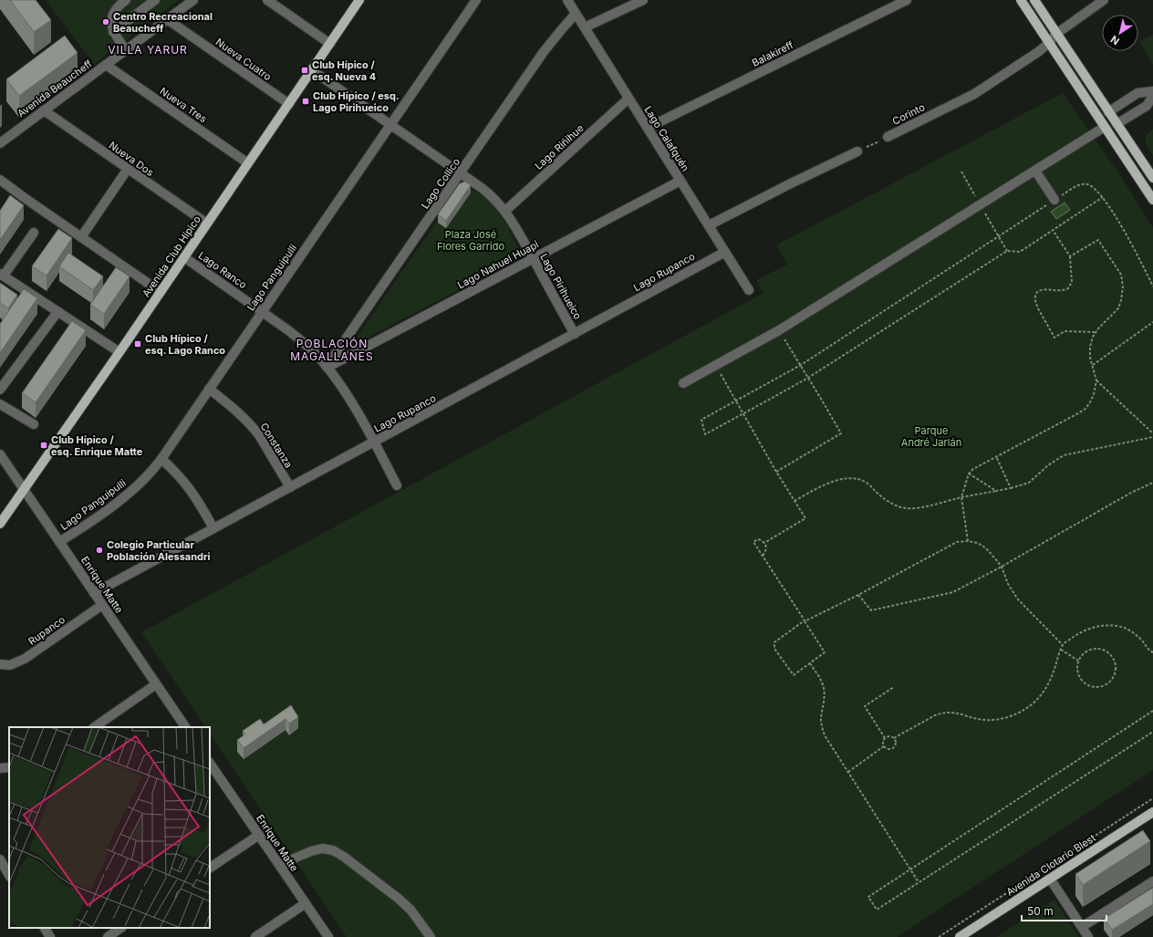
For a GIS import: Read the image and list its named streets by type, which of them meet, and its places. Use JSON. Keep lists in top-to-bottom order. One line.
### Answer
{"streets":{"main road":["Avenida Club Hípico","Avenida Clotario Blest"],"street":["Balakireff","Nueva Cuatro","Avenida Beaucheff","Nueva Tres","Corinto","Lago Calafquén","Lago Riñihue","Nueva Dos","Lago Collico","Lago Nahuel Huapi","Lago Ranco","Lago Rupanco","Lago Panguipulli","Lago Pirihueico","Constanza","Enrique Matte","Rupanco"]},"crossings":[["Balakireff","Lago Calafquén"],["Nueva Cuatro","Avenida Beaucheff"],["Nueva Cuatro","Avenida Club Hípico"],["Avenida Beaucheff","Nueva Tres"],["Avenida Beaucheff","Nueva Dos"],["Nueva Tres","Avenida Club Hípico"],["Lago Calafquén","Lago Riñihue"],["Lago Calafquén","Lago Collico"],["Lago Calafquén","Lago Nahuel Huapi"],["Lago Calafquén","Lago Rupanco"],["Lago Riñihue","Lago Pirihueico"],["Nueva Dos","Avenida Club Hípico"],["Lago Collico","Lago Nahuel Huapi"],["Lago Collico","Lago Ranco"],["Lago Collico","Lago Pirihueico"],["Avenida Club Hípico","Lago Ranco"],["Avenida Club Hípico","Lago Pirihueico"],["Avenida Club Hípico","Enrique Matte"],["Lago Nahuel Huapi","Lago Ranco"],["Lago Nahuel Huapi","Lago Pirihueico"],["Lago Ranco","Lago Rupanco"],["Lago Ranco","Lago Panguipulli"],["Lago Rupanco","Lago Pirihueico"],["Lago Rupanco","Constanza"],["Lago Rupanco","Enrique Matte"],["Lago Panguipulli","Lago Pirihueico"],["Lago Panguipulli","Constanza"],["Lago Panguipulli","Enrique Matte"],["Enrique Matte","Rupanco"]],"districts":["VILLA YARUR","POBLACIÓN MAGALLANES"],"parks":["Plaza José Flores Garrido","Parque André Jarlán"],"places":{"other":["Centro Recreacional Beaucheff","Colegio Particular Población Alessandri"],"transit":["Club Hípico / esq. Nueva 4","Club Hípico / esq. Lago Pirihueico","Club Hípico / esq. Lago Ranco","Club Hípico / esq. Enrique Matte"]},"scale_bar":"50 m","north":"bottom left"}
